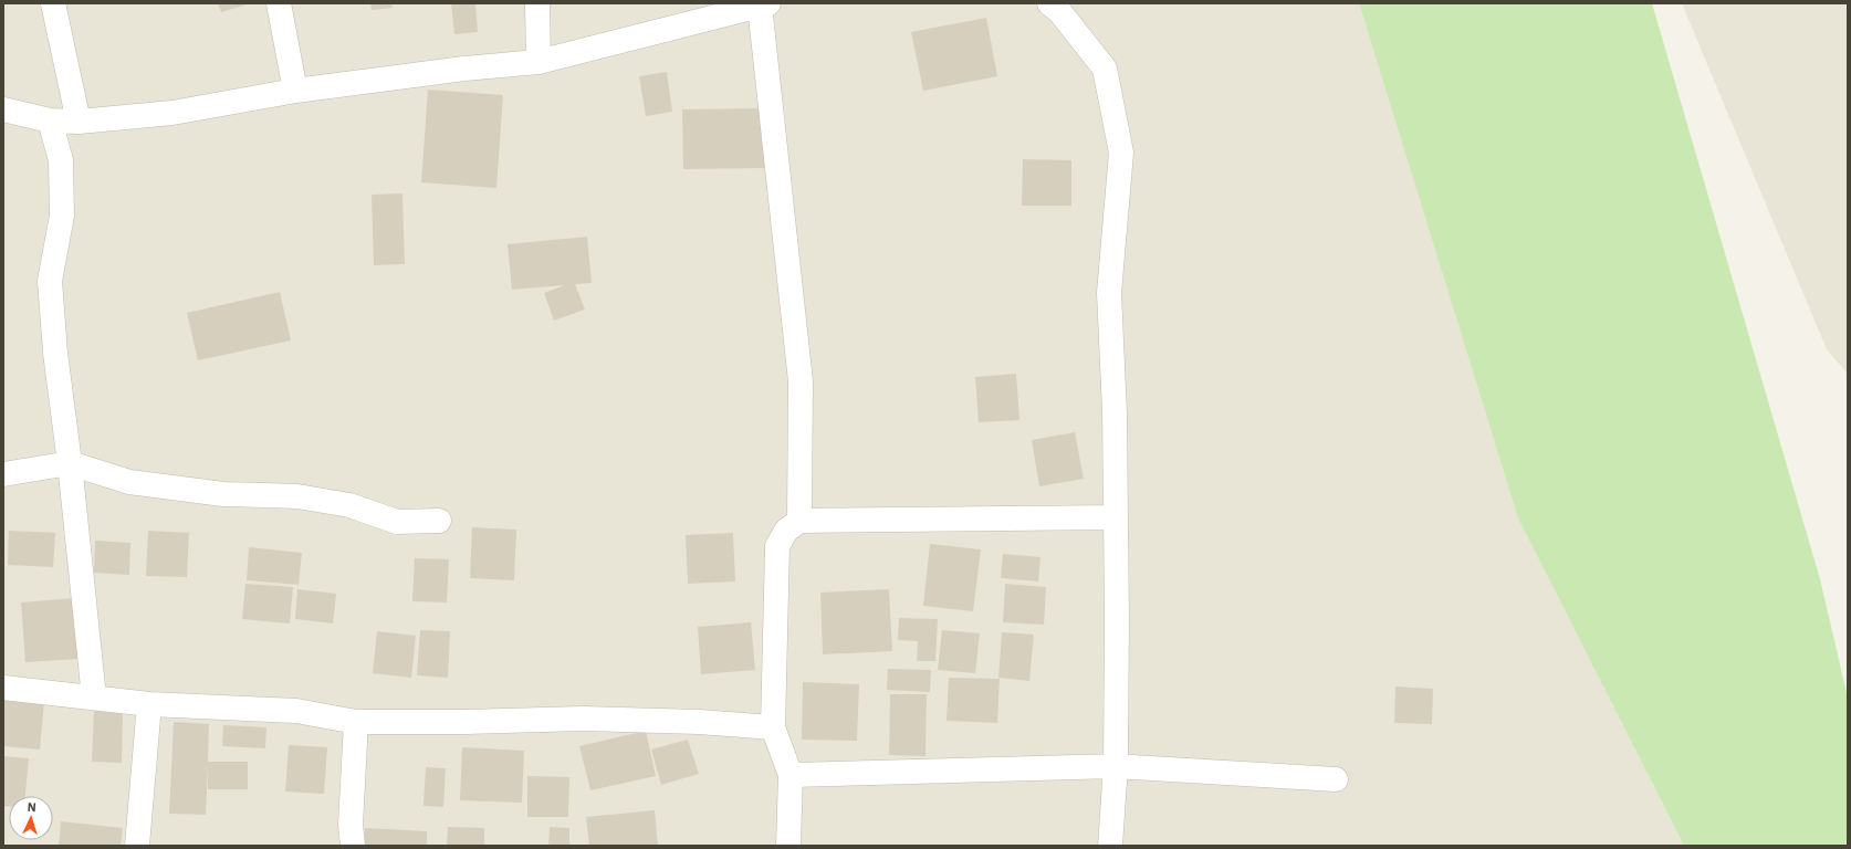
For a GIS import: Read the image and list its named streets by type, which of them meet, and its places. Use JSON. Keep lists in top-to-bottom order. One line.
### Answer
{"north":"top"}
